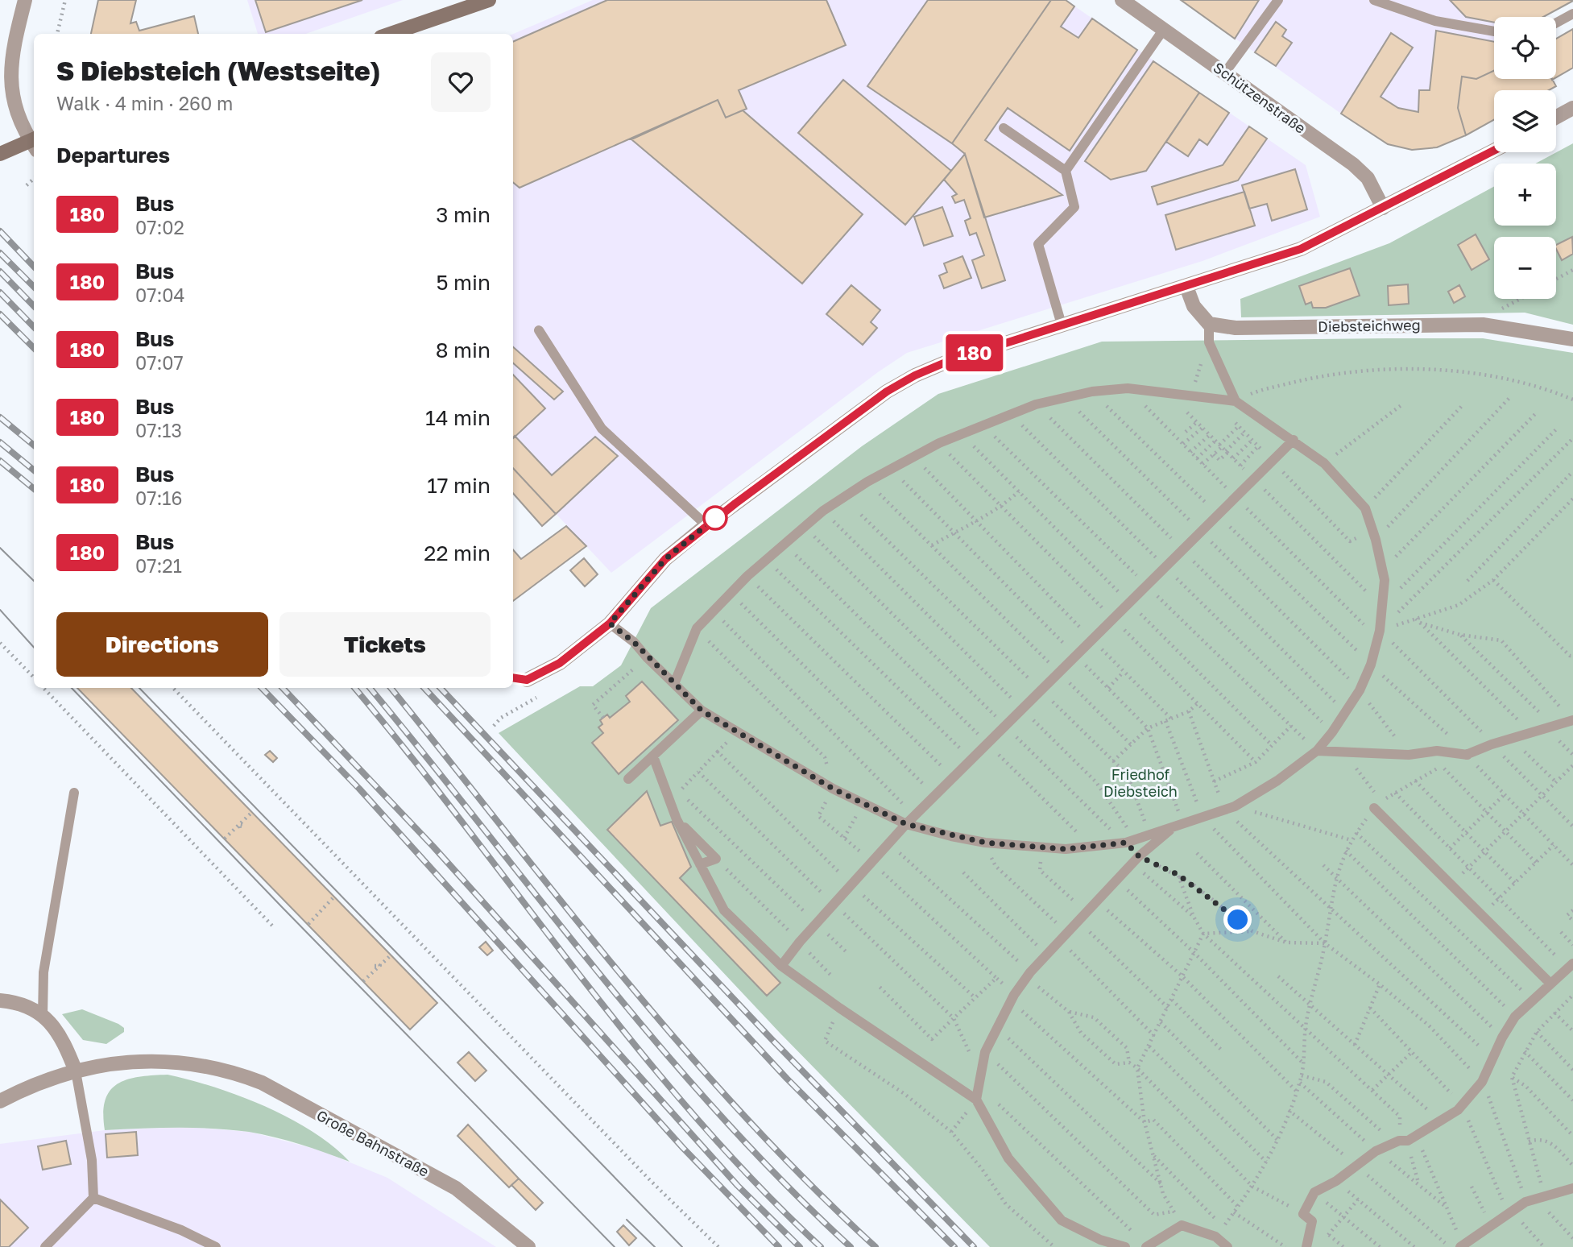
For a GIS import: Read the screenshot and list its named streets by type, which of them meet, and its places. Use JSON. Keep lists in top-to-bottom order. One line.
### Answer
{"streets":{"street":["Schützenstraße","Diebsteichweg","Große Bahnstraße"]},"parks":["Friedhof Diebsteich"],"lines":["bus line 180"],"page":{"on_map":"180","map_buttons":["+","−"],"heading":[["S Diebsteich (Westseite)","Walk · 4 min · 260 m"],"Departures"],"list":[{"mark":"180","name":"Bus","note":"07:02","value":"3 min"},{"mark":"180","name":"Bus","note":"07:04","value":"5 min"},{"mark":"180","name":"Bus","note":"07:07","value":"8 min"},{"mark":"180","name":"Bus","note":"07:13","value":"14 min"},{"mark":"180","name":"Bus","note":"07:16","value":"17 min"},{"mark":"180","name":"Bus","note":"07:21","value":"22 min"}],"buttons":["Directions","Tickets"]}}
